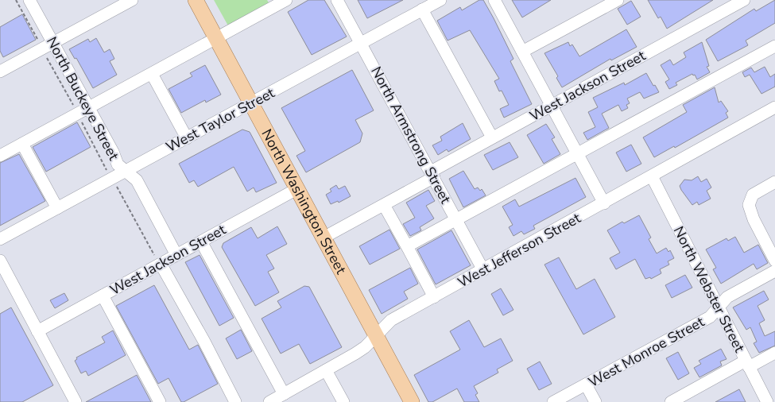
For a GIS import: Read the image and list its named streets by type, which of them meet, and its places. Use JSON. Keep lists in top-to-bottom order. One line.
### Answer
{"streets":{"main road":["North Washington Street"],"street":["West Jackson Street","North Buckeye Street","West Taylor Street","North Armstrong Street","West Jefferson Street","North Webster Street","West Monroe Street"]},"crossings":[["West Jackson Street","North Buckeye Street"],["West Jackson Street","North Armstrong Street"],["West Jackson Street","North Washington Street"],["North Buckeye Street","West Taylor Street"],["West Taylor Street","North Armstrong Street"],["West Taylor Street","North Washington Street"],["North Armstrong Street","West Jefferson Street"],["North Washington Street","West Jefferson Street"],["West Jefferson Street","North Webster Street"],["North Webster Street","West Monroe Street"]]}
